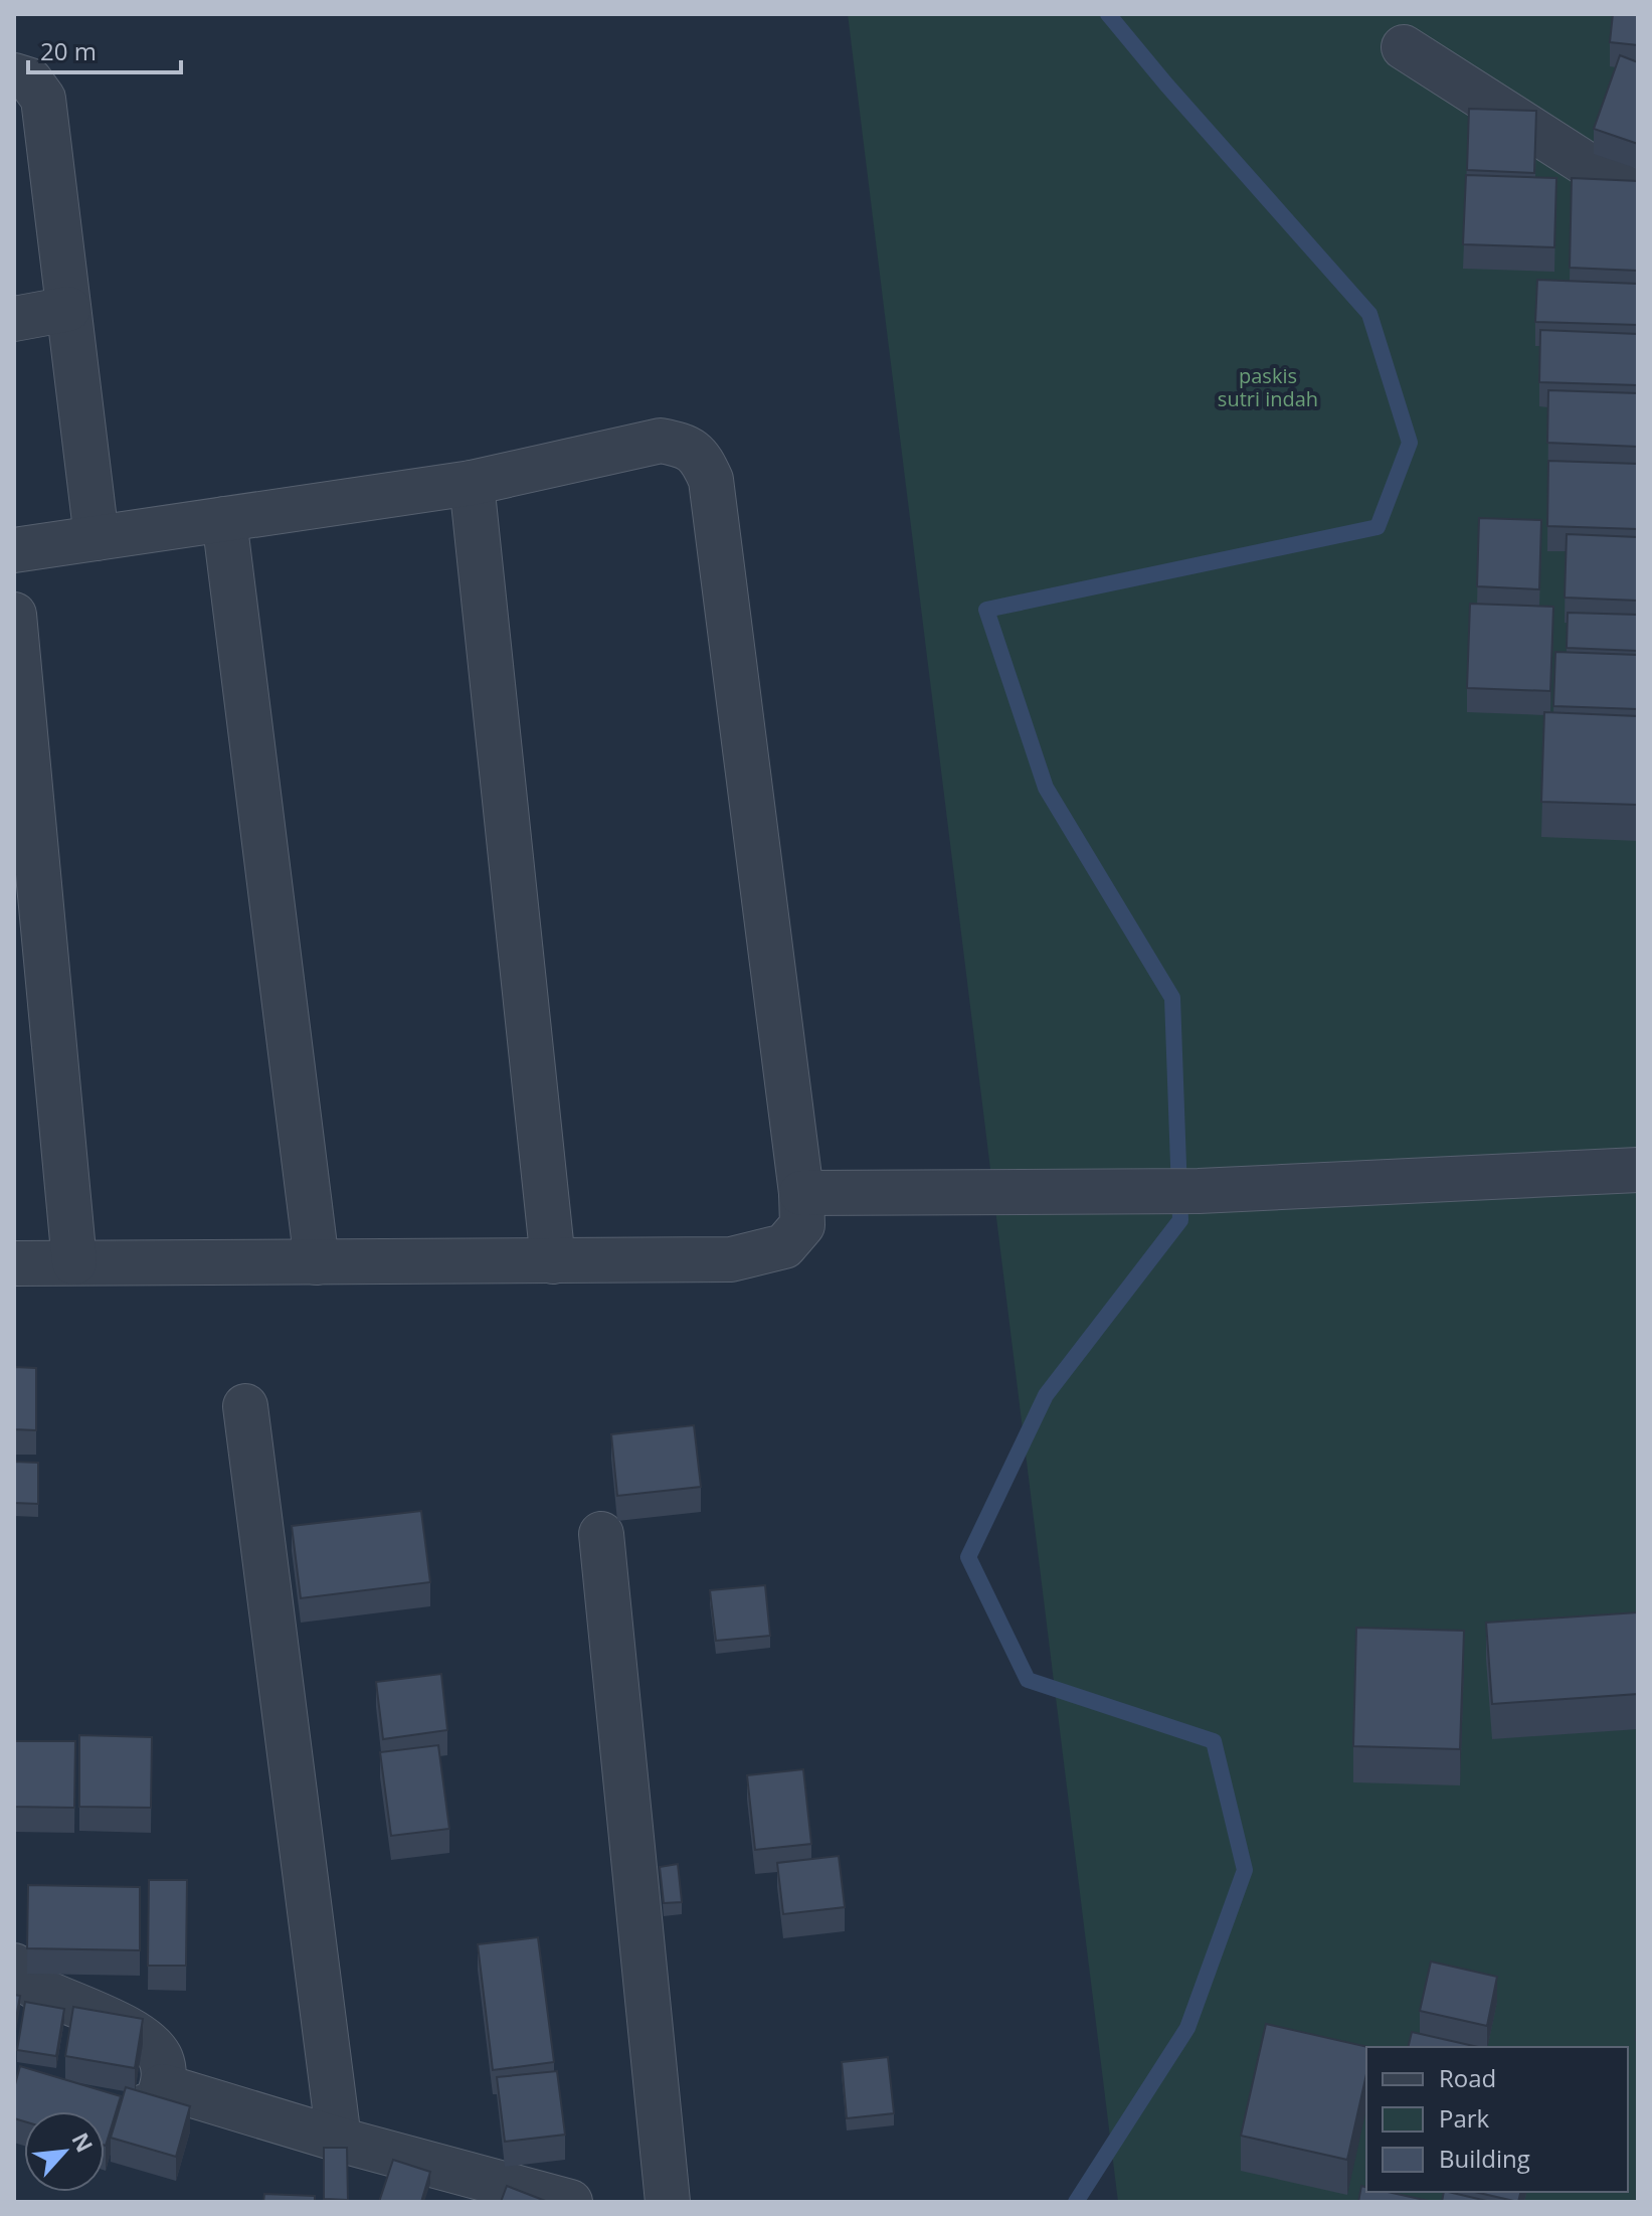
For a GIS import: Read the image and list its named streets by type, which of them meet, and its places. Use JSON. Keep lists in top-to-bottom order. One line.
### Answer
{"parks":["paskis sutri indah"],"legend":["Road","Park","Building"],"scale_bar":"20 m","north":"top right"}
